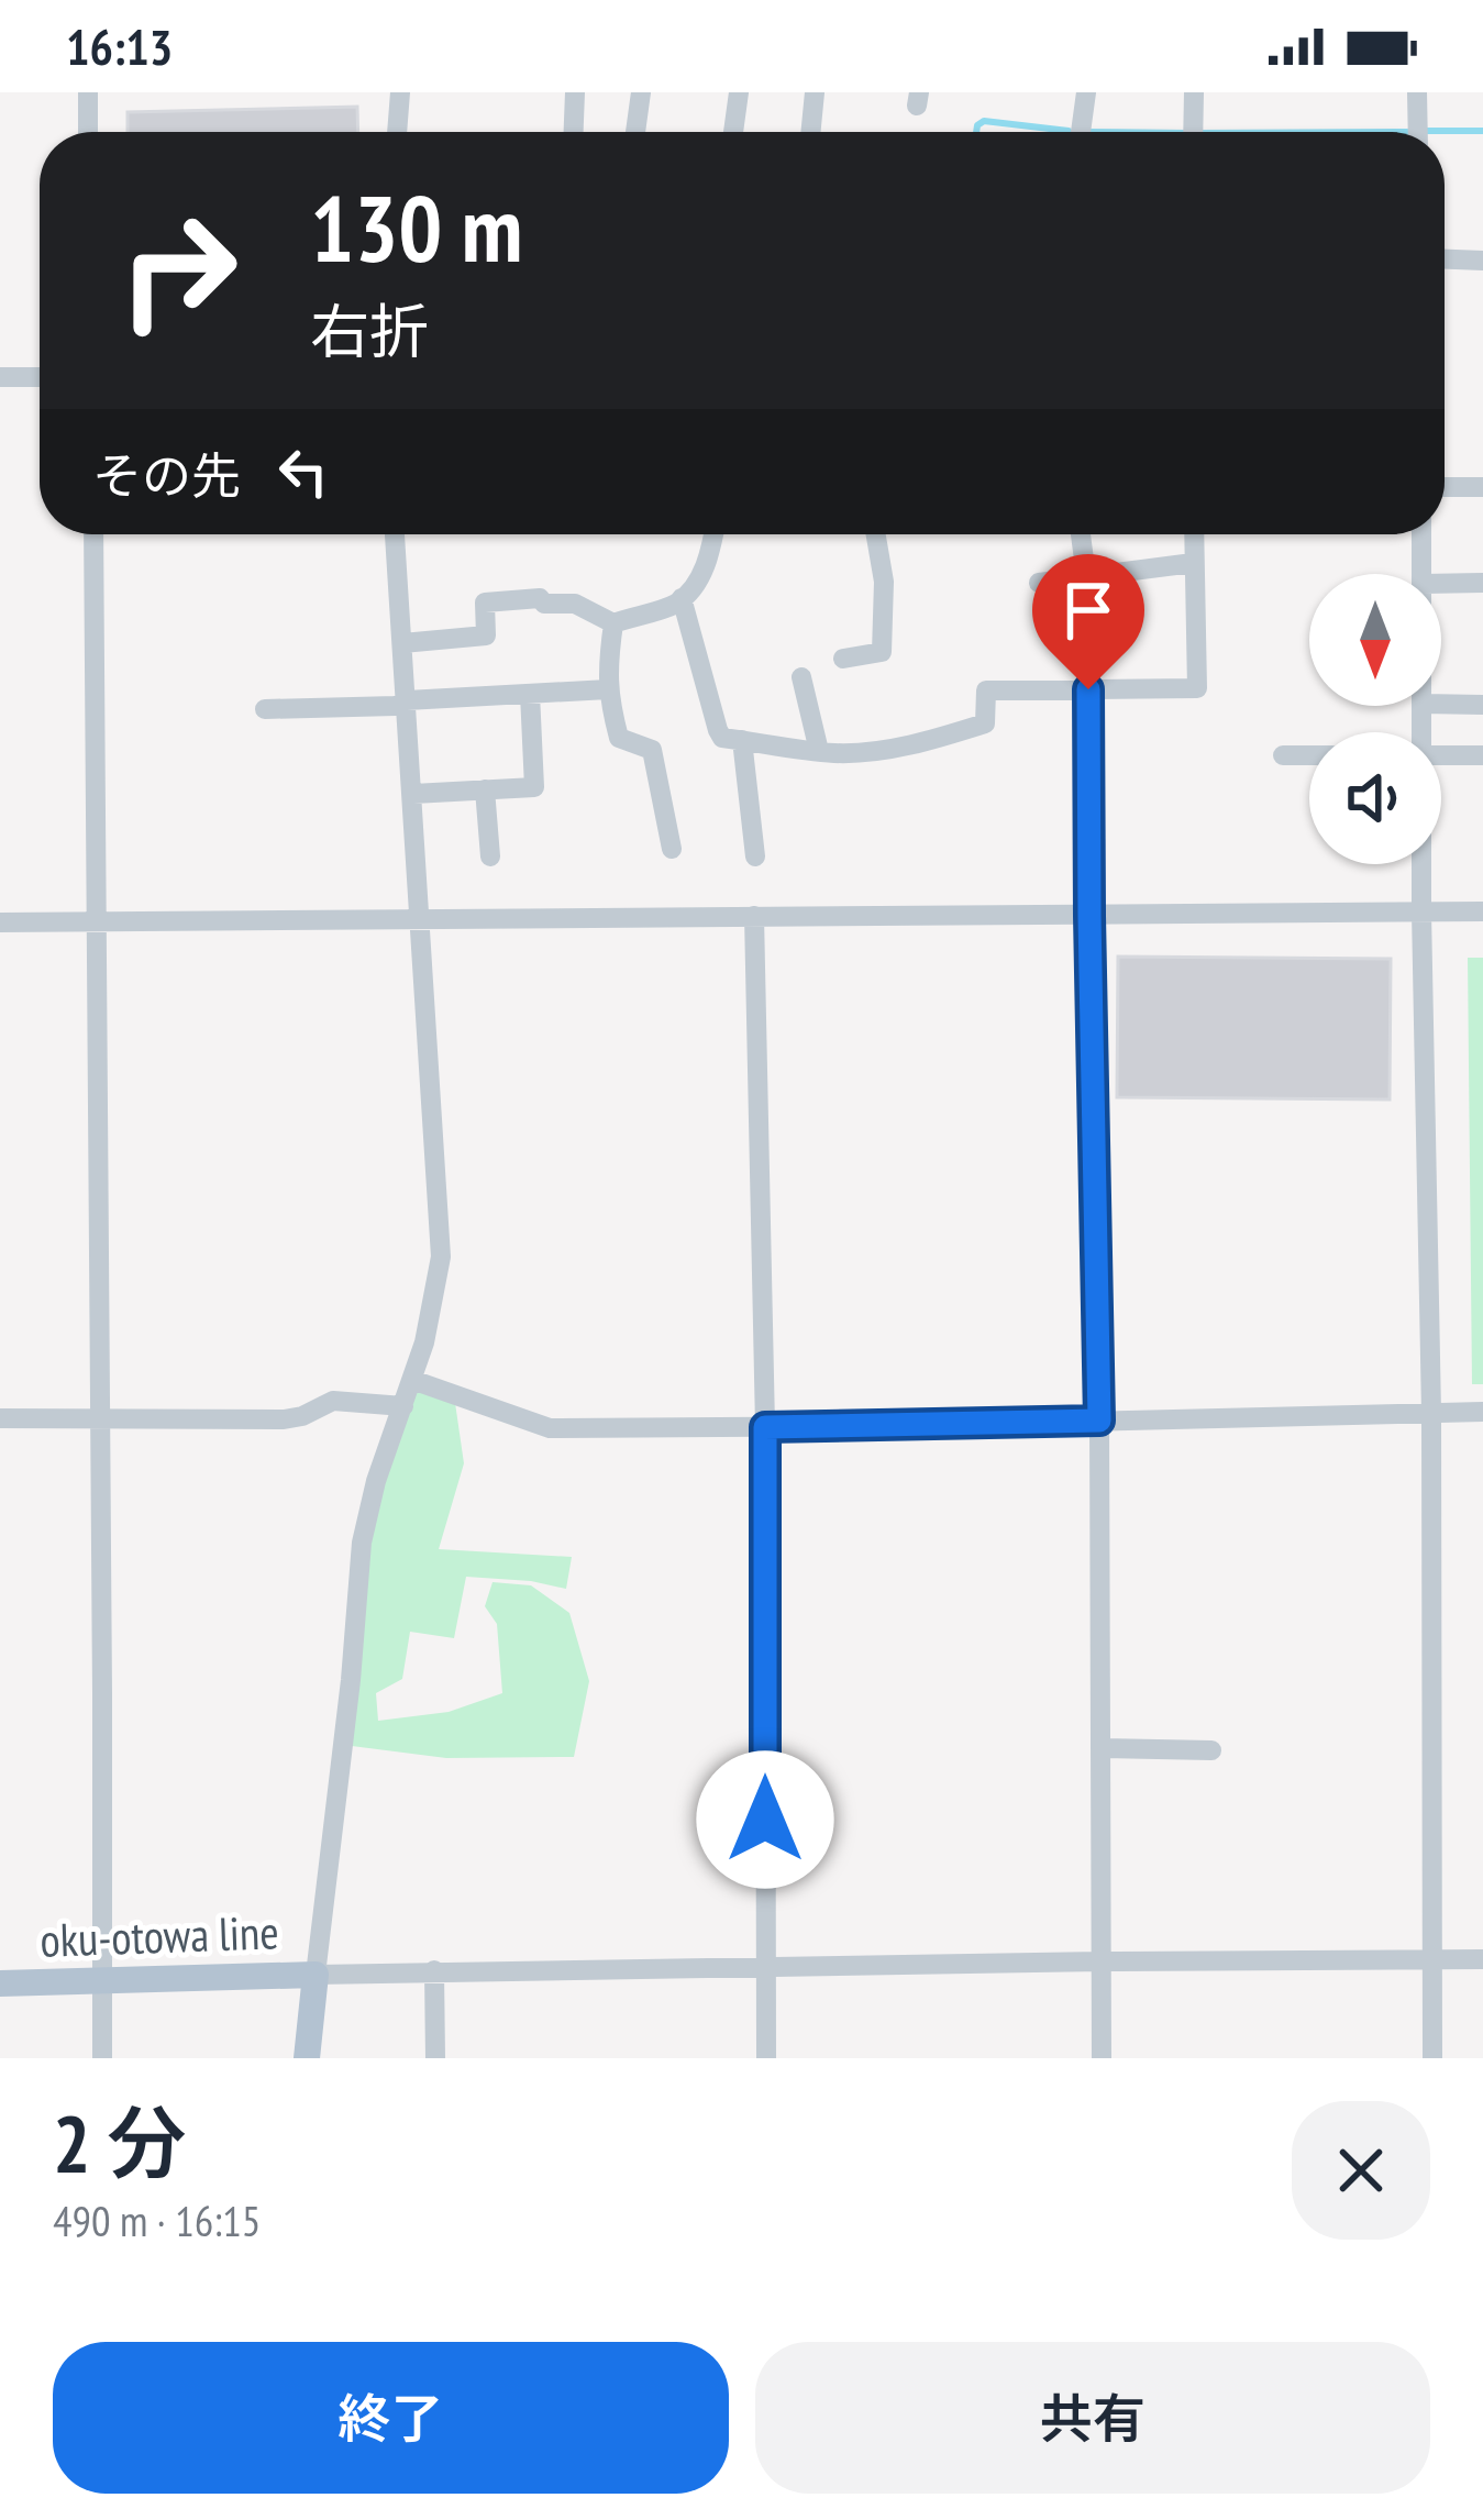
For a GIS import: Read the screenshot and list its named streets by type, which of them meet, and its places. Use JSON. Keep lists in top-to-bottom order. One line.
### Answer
{"streets":{"main road":["oku-otowa line"]},"north":"bottom","page":{"status":"16:13","turn":["130 m","右折"],"then":"その先","heading":["2 分","490 m · 16:15"],"buttons":["終了","共有"]}}
